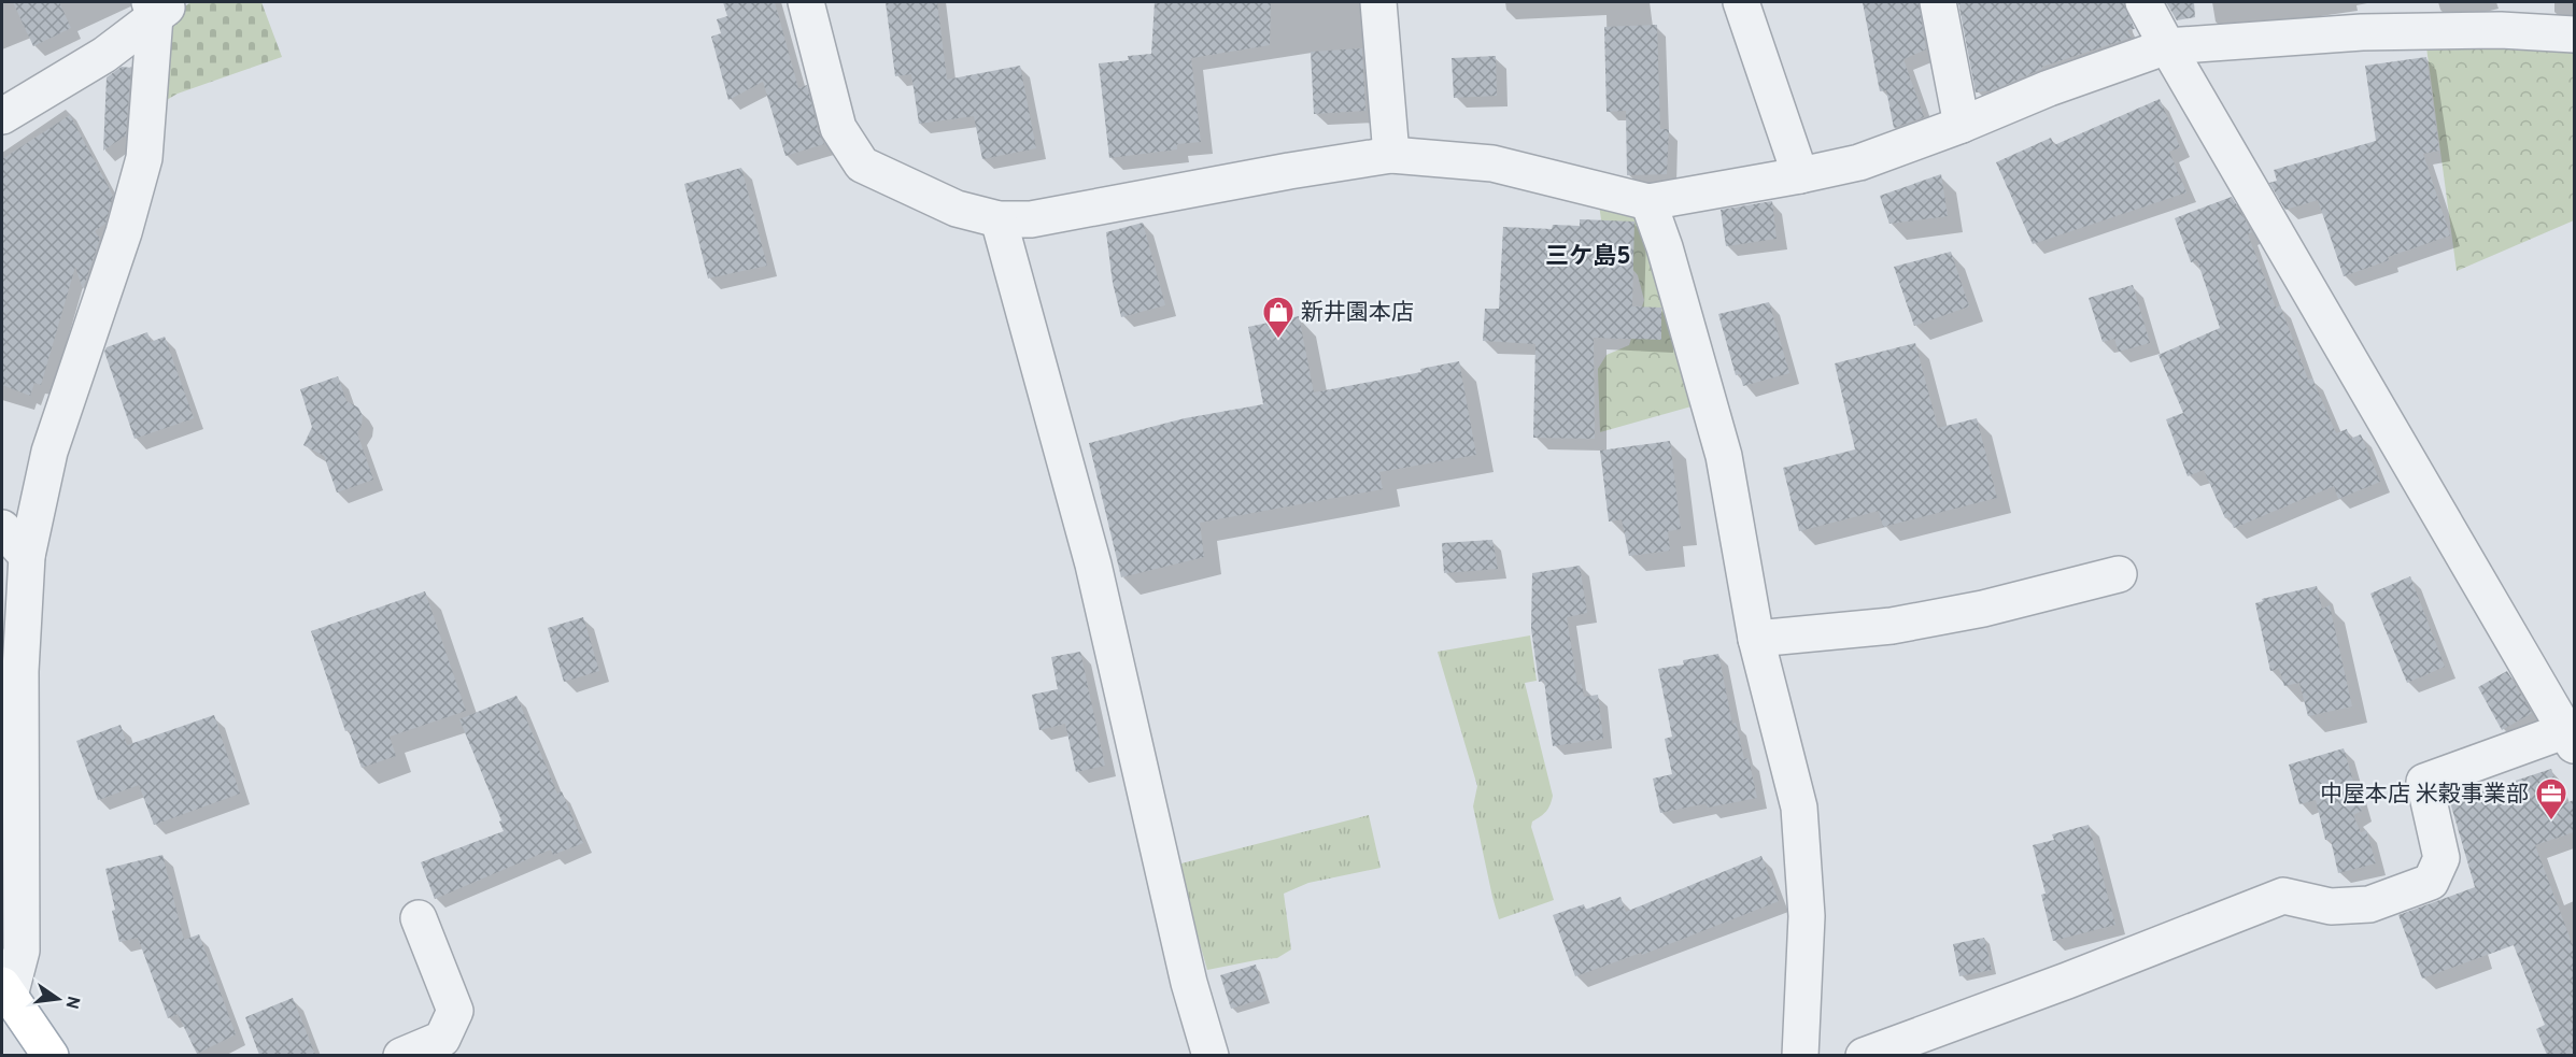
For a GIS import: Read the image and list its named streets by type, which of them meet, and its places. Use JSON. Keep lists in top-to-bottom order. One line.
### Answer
{"districts":["三ケ島5"],"places":{"shop":["新井園本店"],"office":["中屋本店 米穀事業部"]},"north":"right"}
